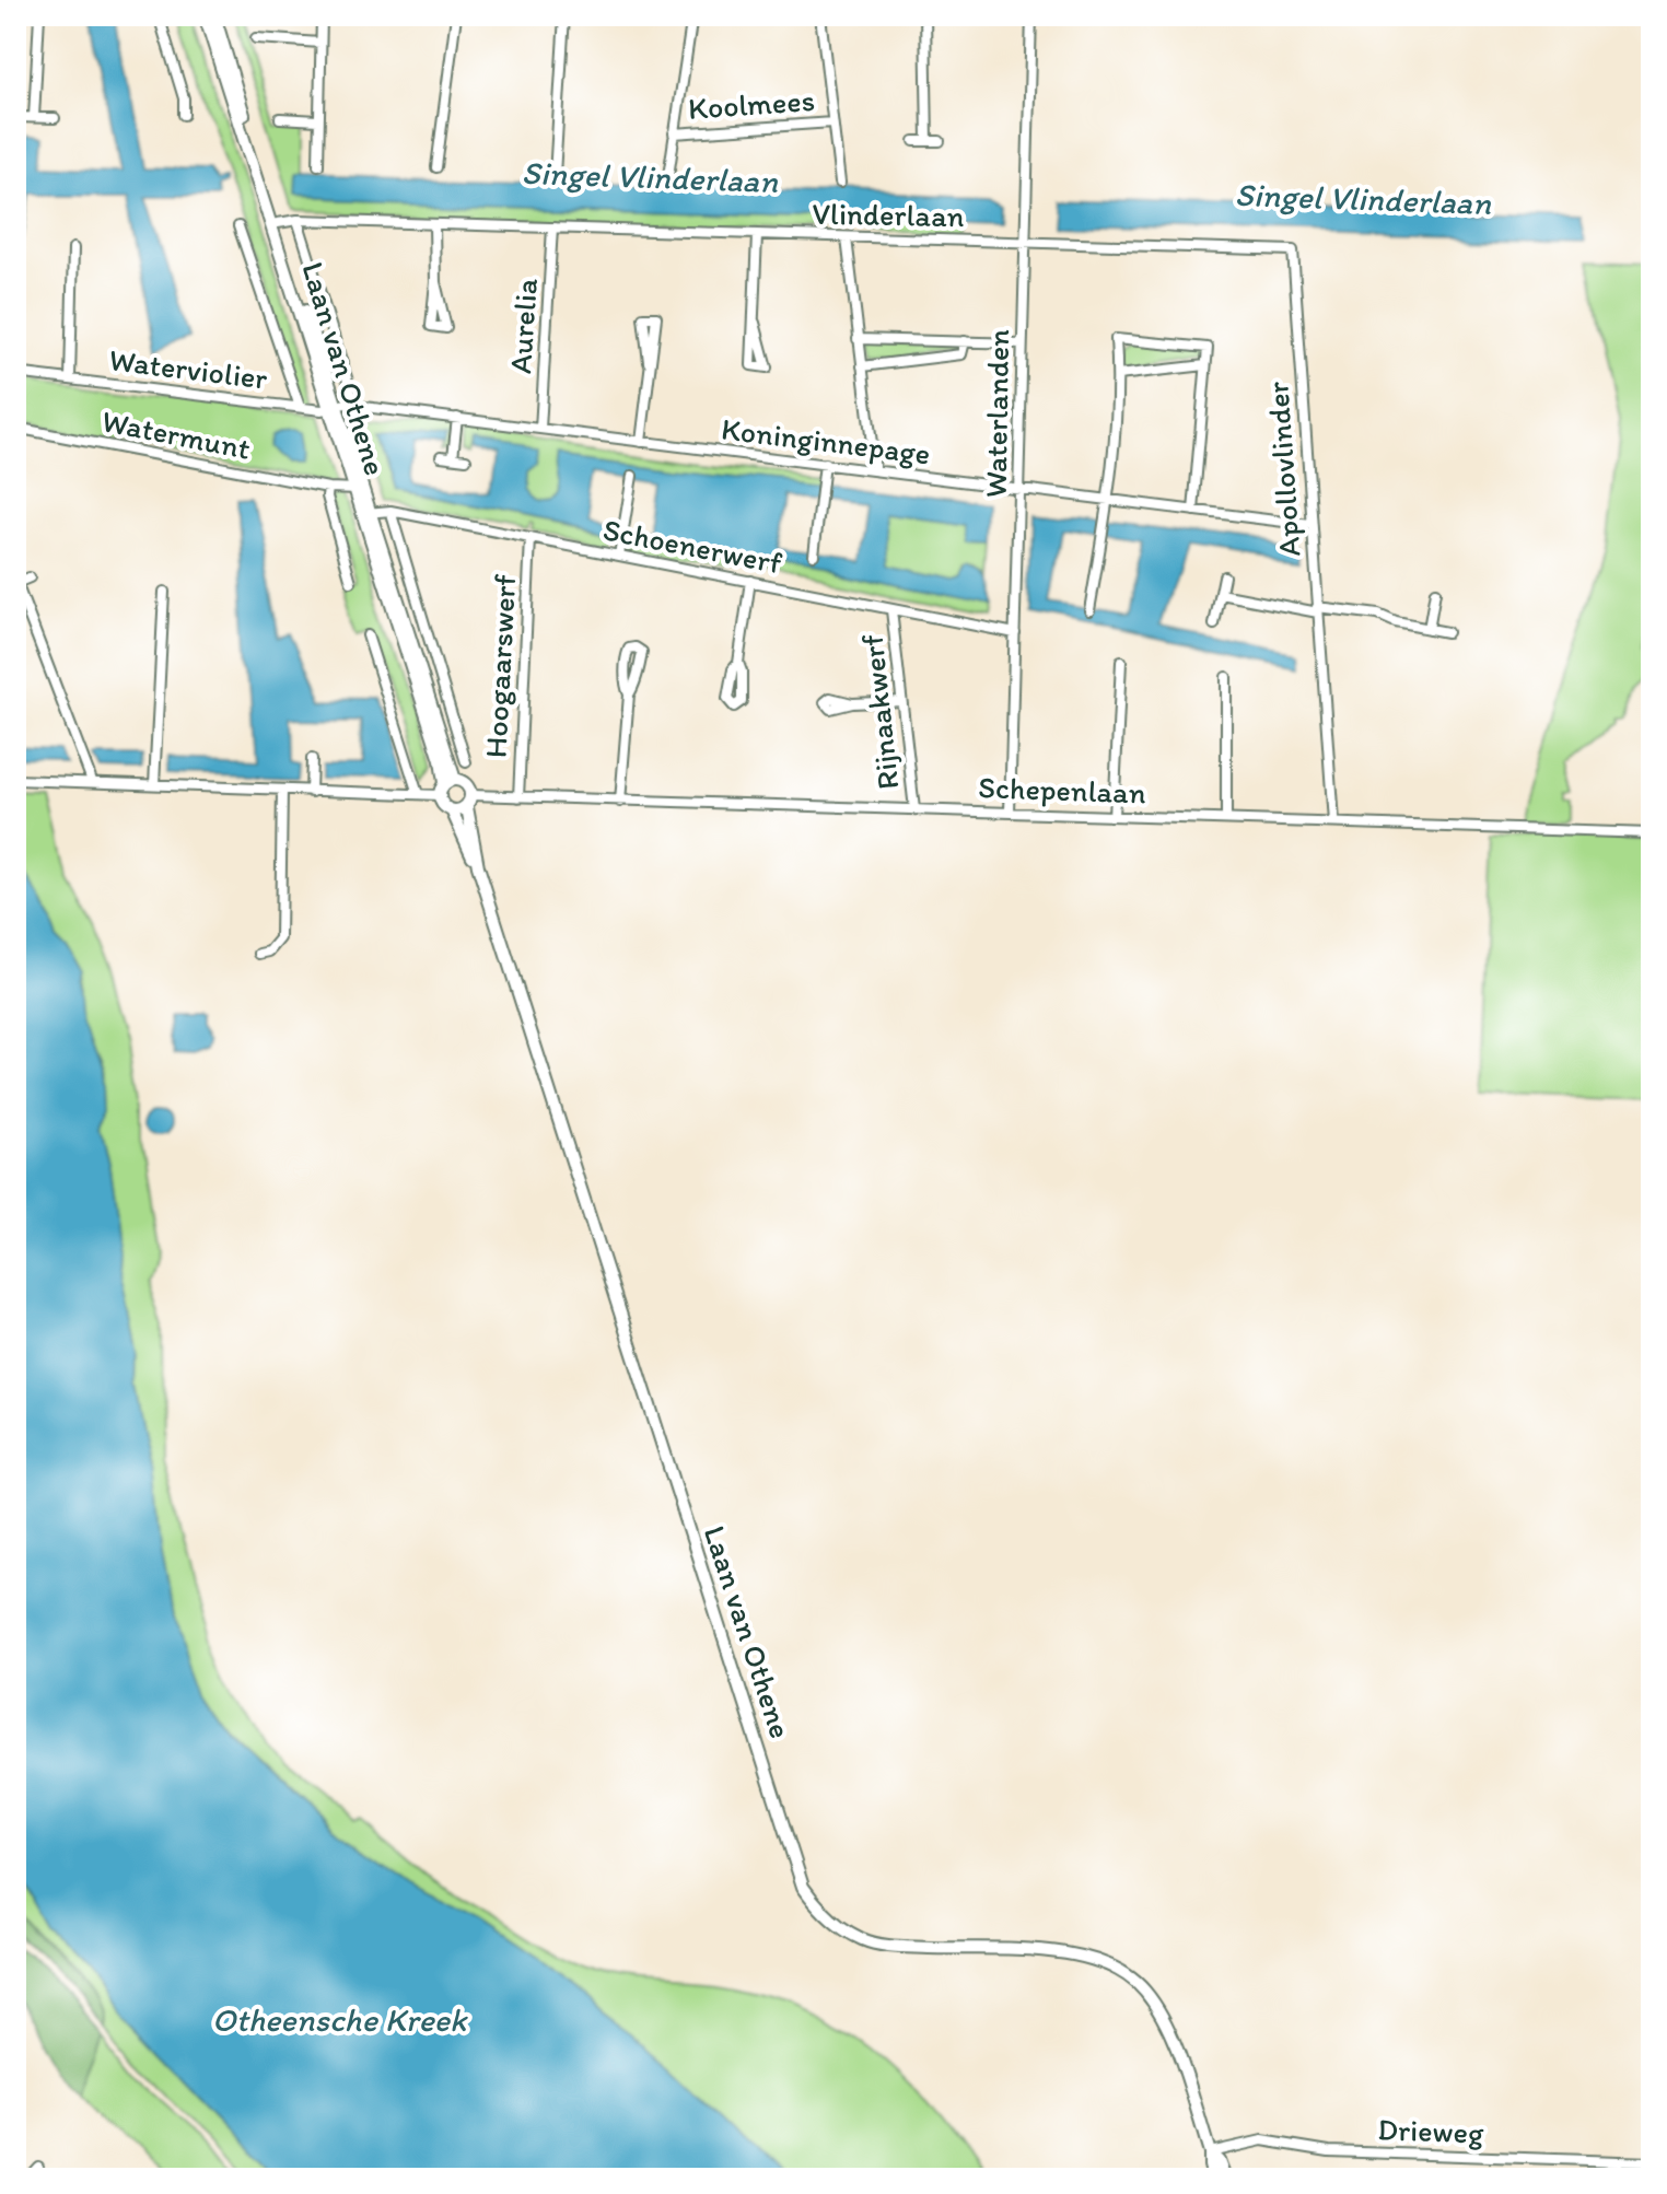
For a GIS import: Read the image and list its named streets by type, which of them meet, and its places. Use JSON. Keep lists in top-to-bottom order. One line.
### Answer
{"streets":{"street":["Koolmees","Vlinderlaan","Aurelia","Waterviolier","Laan van Othene","Waterlanden","Watermunt","Koninginnepage","Apollovlinder","Schoenerwerf","Hoogaarswerf","Rijnaakwerf","Schepenlaan","Drieweg"]},"crossings":[["Vlinderlaan","Aurelia"],["Vlinderlaan","Laan van Othene"],["Vlinderlaan","Waterlanden"],["Vlinderlaan","Apollovlinder"],["Aurelia","Koninginnepage"],["Waterviolier","Laan van Othene"],["Waterviolier","Koninginnepage"],["Laan van Othene","Watermunt"],["Laan van Othene","Koninginnepage"],["Laan van Othene","Schoenerwerf"],["Laan van Othene","Schepenlaan"],["Laan van Othene","Drieweg"],["Waterlanden","Koninginnepage"],["Waterlanden","Schoenerwerf"],["Waterlanden","Schepenlaan"],["Koninginnepage","Apollovlinder"],["Apollovlinder","Schepenlaan"],["Schoenerwerf","Hoogaarswerf"],["Schoenerwerf","Rijnaakwerf"],["Hoogaarswerf","Schepenlaan"],["Rijnaakwerf","Schepenlaan"]],"water":["Singel Vlinderlaan","Otheensche Kreek"]}
